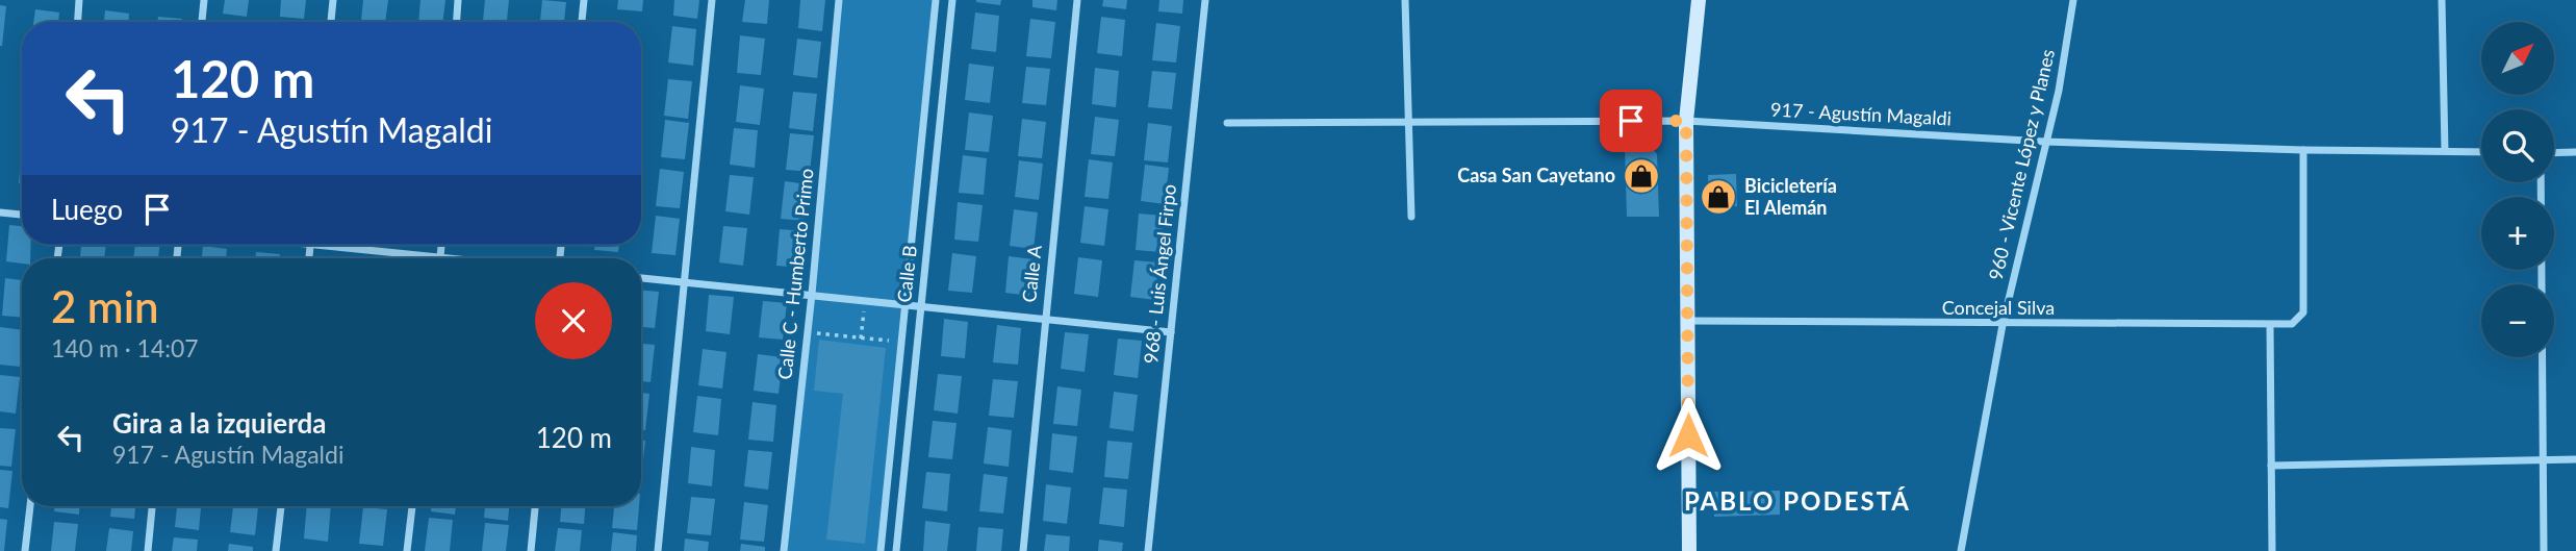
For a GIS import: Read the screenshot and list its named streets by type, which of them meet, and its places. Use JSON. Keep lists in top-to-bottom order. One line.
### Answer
{"streets":{"street":["917 - Agustín Magaldi","960 - Vicente López y Planes","Calle C - Humberto Primo","Calle B","Calle A","968 - Luis Ángel Firpo","Concejal Silva"]},"crossings":[["917 - Agustín Magaldi","960 - Vicente López y Planes"],["917 - Agustín Magaldi","Concejal Silva"],["960 - Vicente López y Planes","Concejal Silva"]],"districts":["PABLO PODESTÁ"],"places":{"shop":["Casa San Cayetano","Bicicletería El Alemán"]},"north":"top right","page":{"map_buttons":["+","−"],"turn":["120 m","917 - Agustín Magaldi"],"then":"Luego","heading":["2 min","140 m · 14:07"],"list":[{"name":"Gira a la izquierda","note":"917 - Agustín Magaldi","value":"120 m"}]}}
